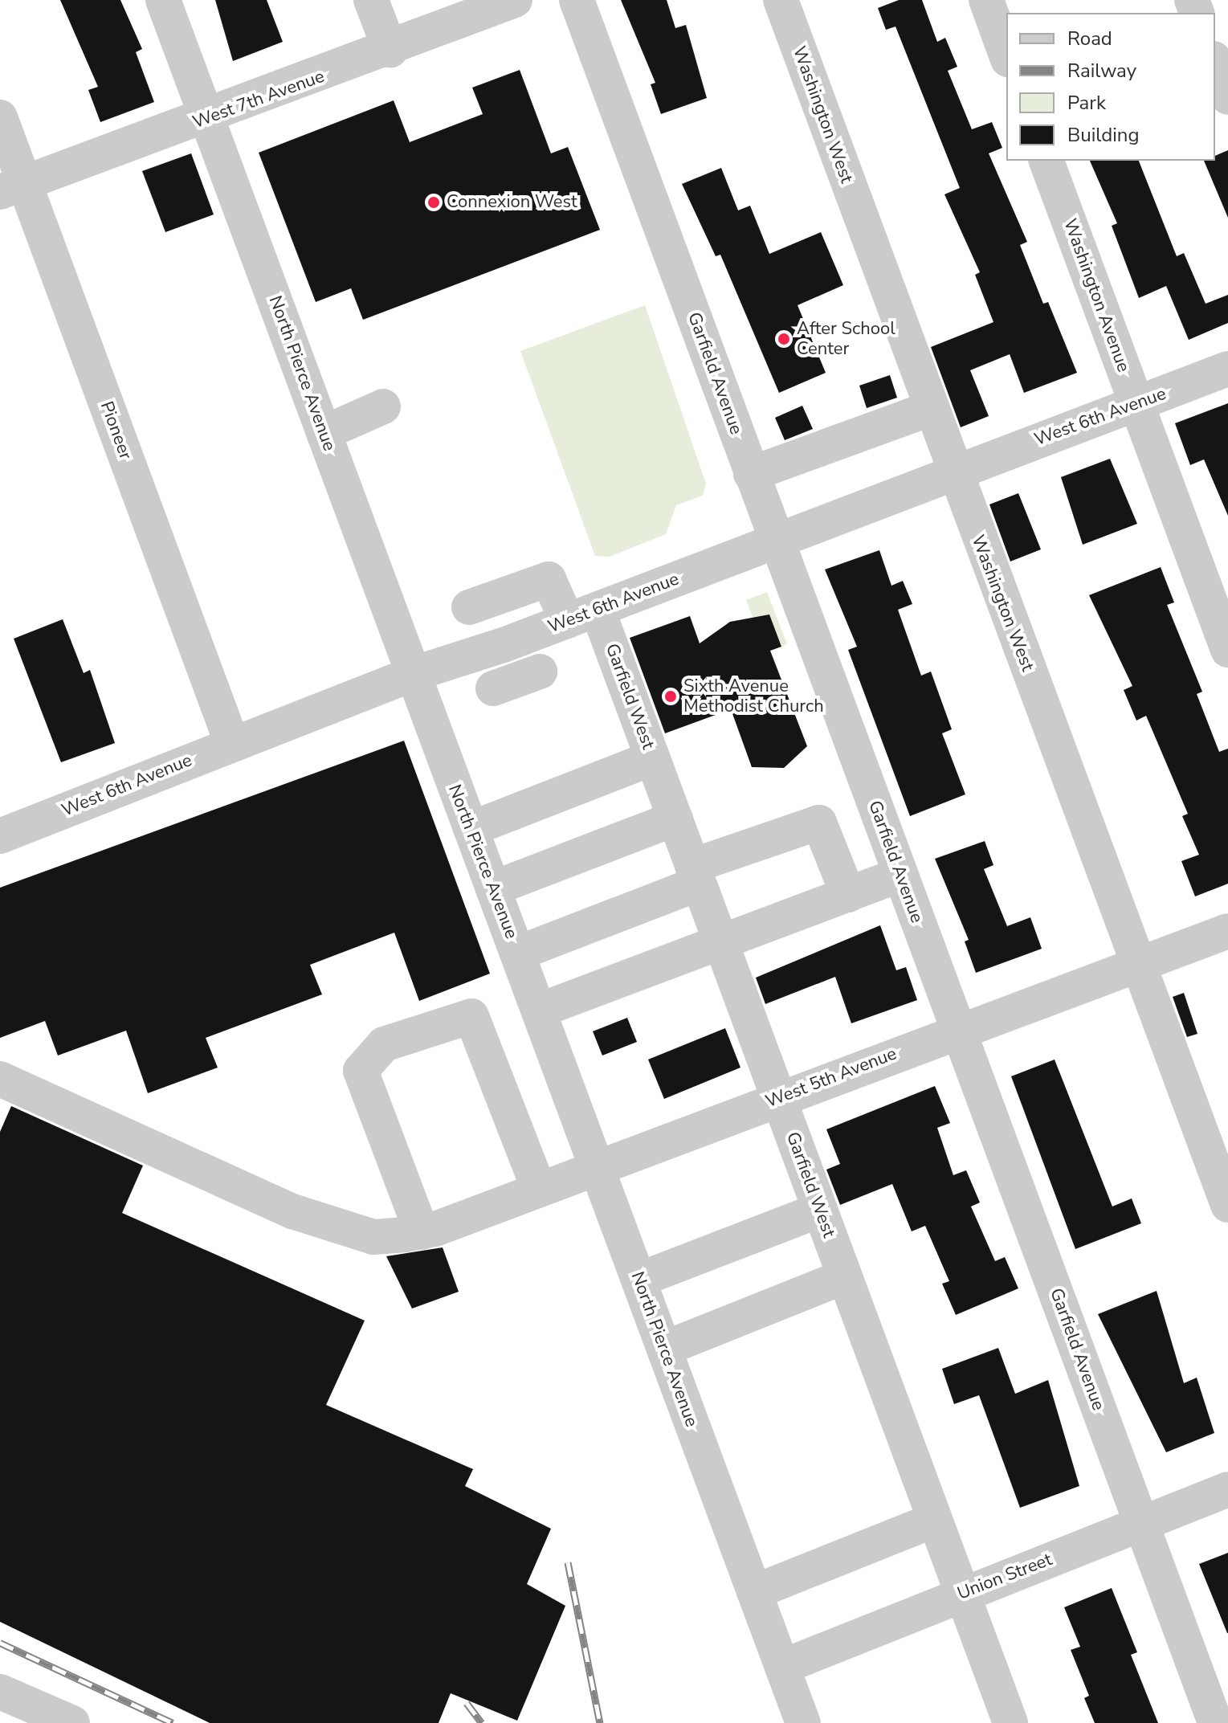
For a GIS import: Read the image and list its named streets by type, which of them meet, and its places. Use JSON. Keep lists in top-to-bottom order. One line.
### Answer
{"streets":{"street":["West 7th Avenue","Washington West","Washington Avenue","North Pierce Avenue","Garfield Avenue","West 6th Avenue","Pioneer","Garfield West","West 5th Avenue","Union Street"]},"crossings":[["West 7th Avenue","North Pierce Avenue"],["West 7th Avenue","Pioneer"],["Washington West","West 6th Avenue"],["Washington West","West 5th Avenue"],["Washington Avenue","West 6th Avenue"],["North Pierce Avenue","West 6th Avenue"],["North Pierce Avenue","West 5th Avenue"],["North Pierce Avenue","Union Street"],["Garfield Avenue","West 6th Avenue"],["Garfield Avenue","West 5th Avenue"],["Garfield Avenue","Union Street"],["West 6th Avenue","Pioneer"],["West 6th Avenue","Garfield West"],["Garfield West","West 5th Avenue"],["Garfield West","Union Street"]],"places":["Connexion West","After School Center","Sixth Avenue Methodist Church"],"legend":["Road","Railway","Park","Building"]}
